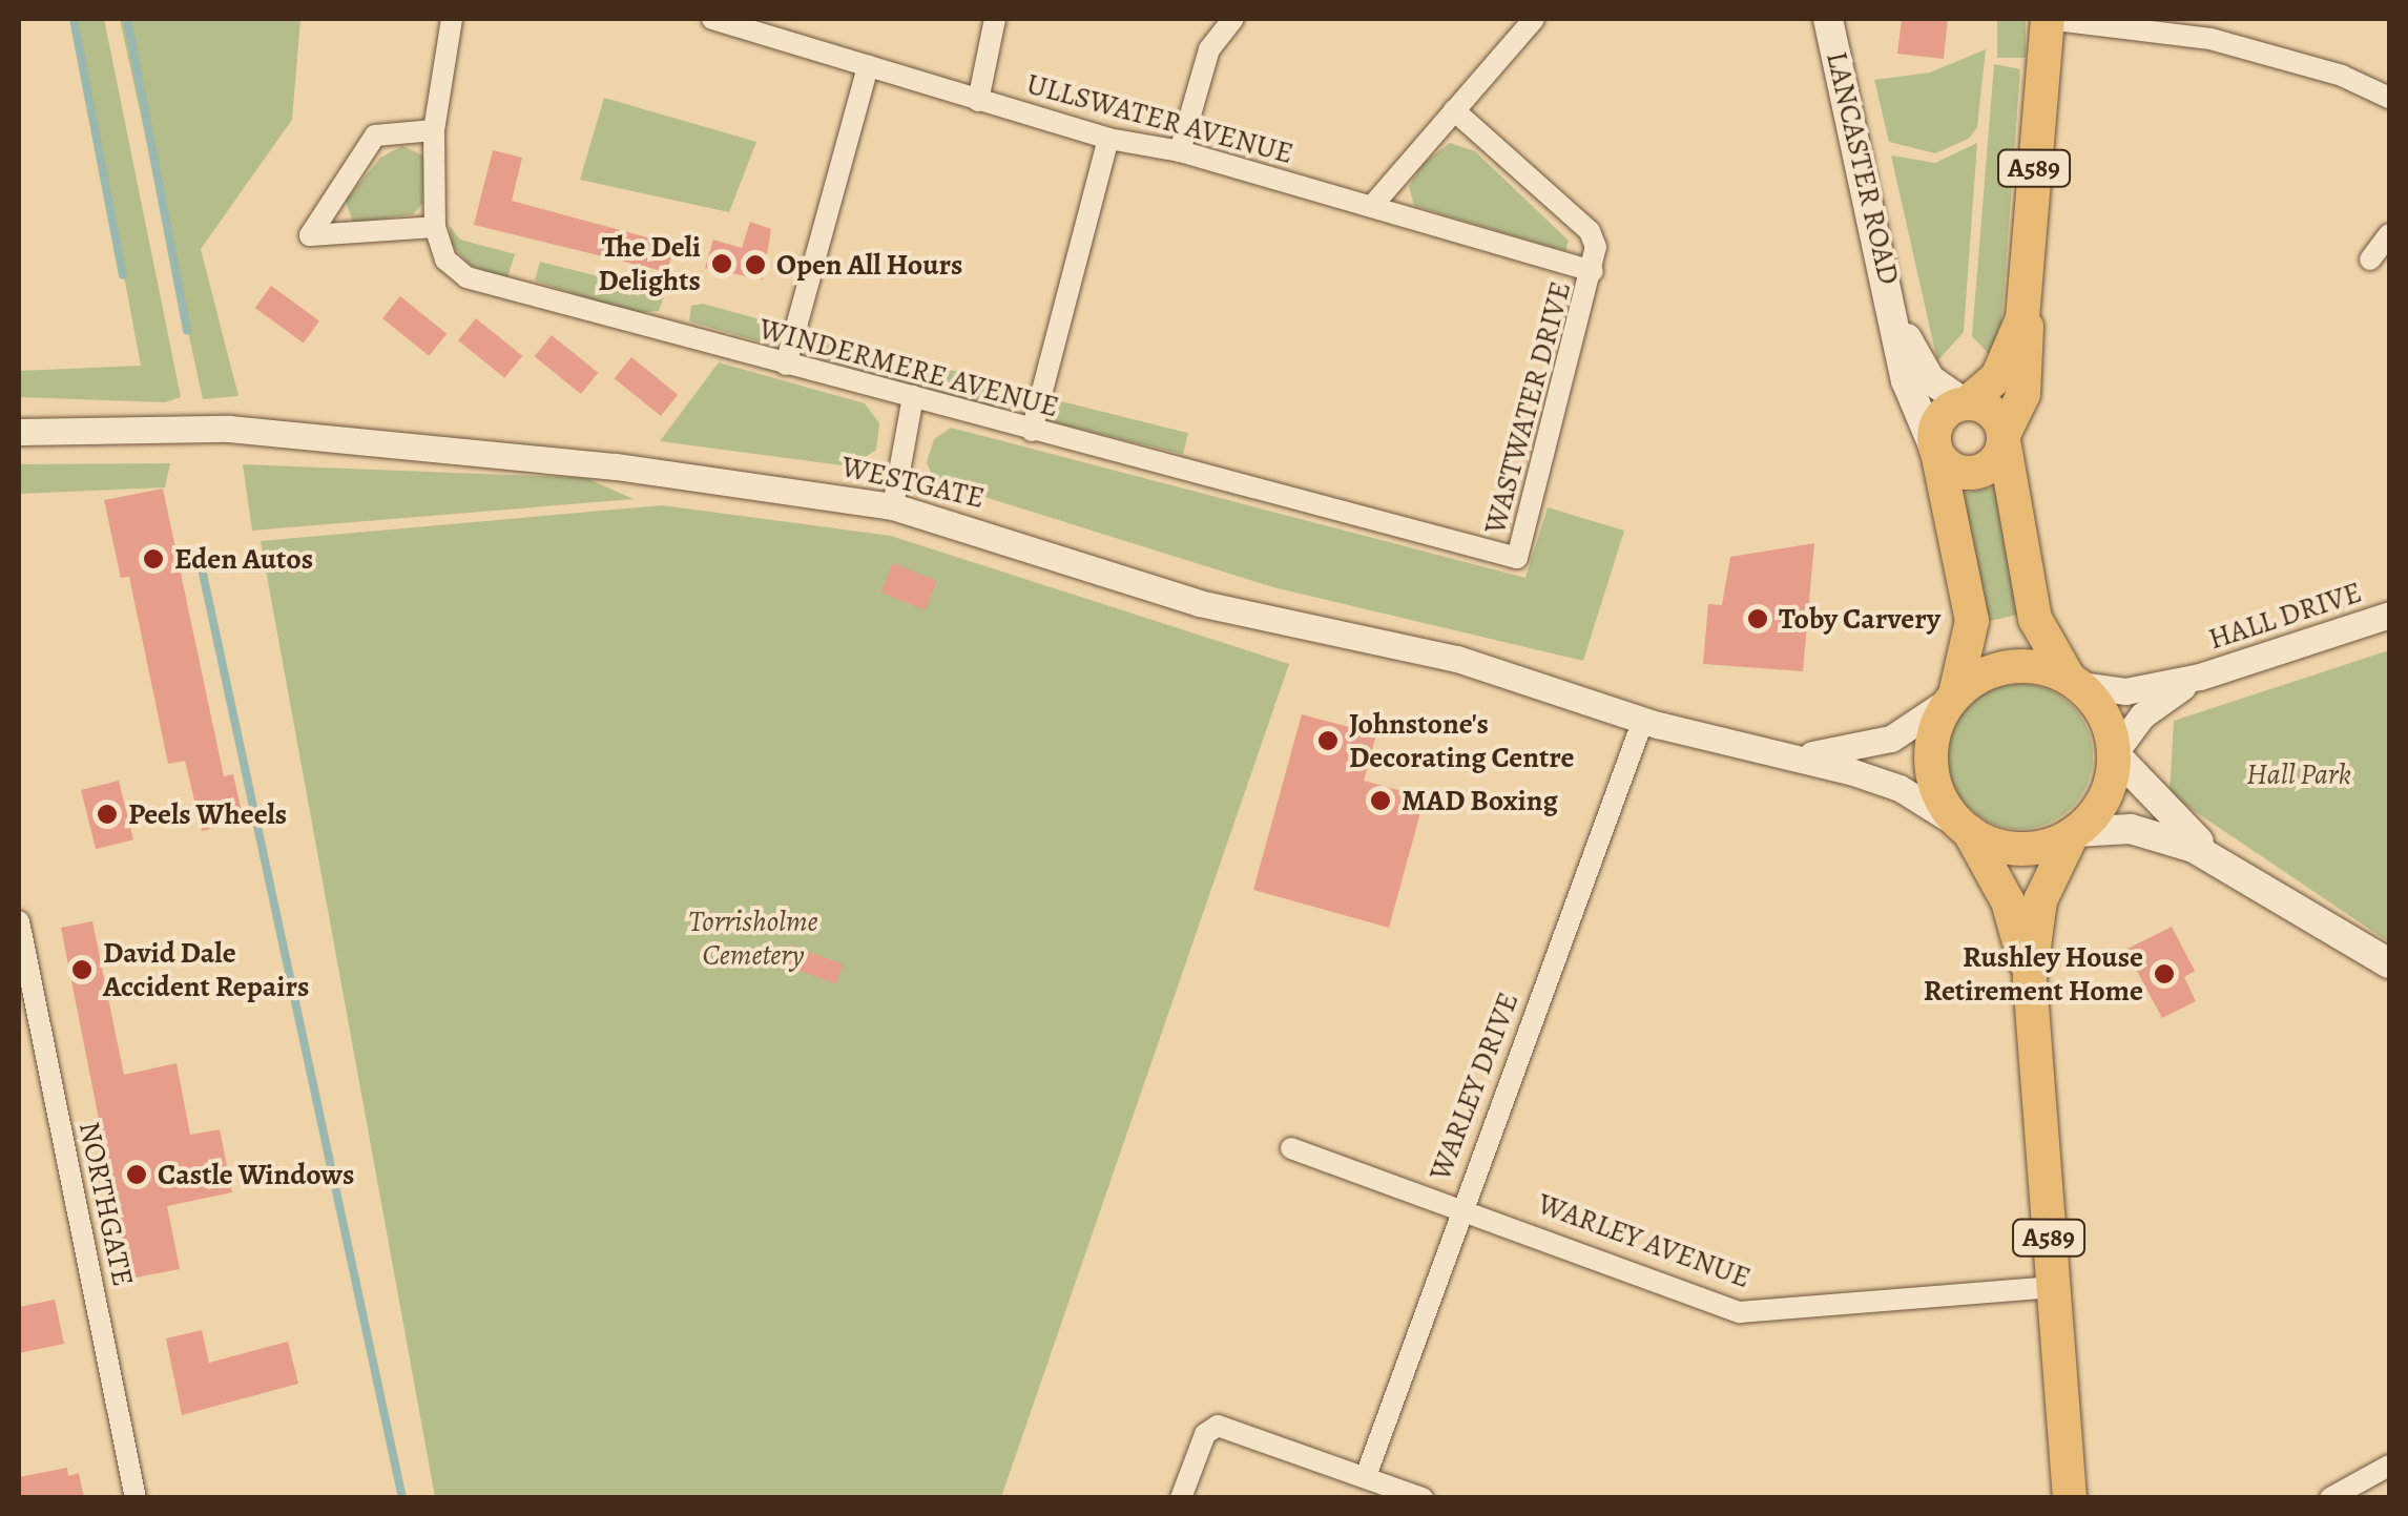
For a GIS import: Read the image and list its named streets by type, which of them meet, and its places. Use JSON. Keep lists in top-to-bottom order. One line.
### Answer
{"streets":{"main road":["LANCASTER ROAD","A589"],"street":["ULLSWATER AVENUE","WINDERMERE AVENUE","WASTWATER DRIVE","WESTGATE","HALL DRIVE","WARLEY DRIVE","NORTHGATE","WARLEY AVENUE"]},"crossings":[["ULLSWATER AVENUE","WASTWATER DRIVE"],["LANCASTER ROAD","A589"],["LANCASTER ROAD","WESTGATE"],["LANCASTER ROAD","HALL DRIVE"],["A589","WESTGATE"],["A589","HALL DRIVE"],["A589","WARLEY AVENUE"],["WINDERMERE AVENUE","WASTWATER DRIVE"],["WESTGATE","HALL DRIVE"],["WESTGATE","WARLEY DRIVE"],["WARLEY DRIVE","WARLEY AVENUE"]],"parks":["Hall Park","Torrisholme Cemetery"],"places":["The Deli Delights","Open All Hours","Eden Autos","Toby Carvery","Johnstone's Decorating Centre","MAD Boxing","Peels Wheels","David Dale Accident Repairs","Rushley House Retirement Home","Castle Windows"]}
